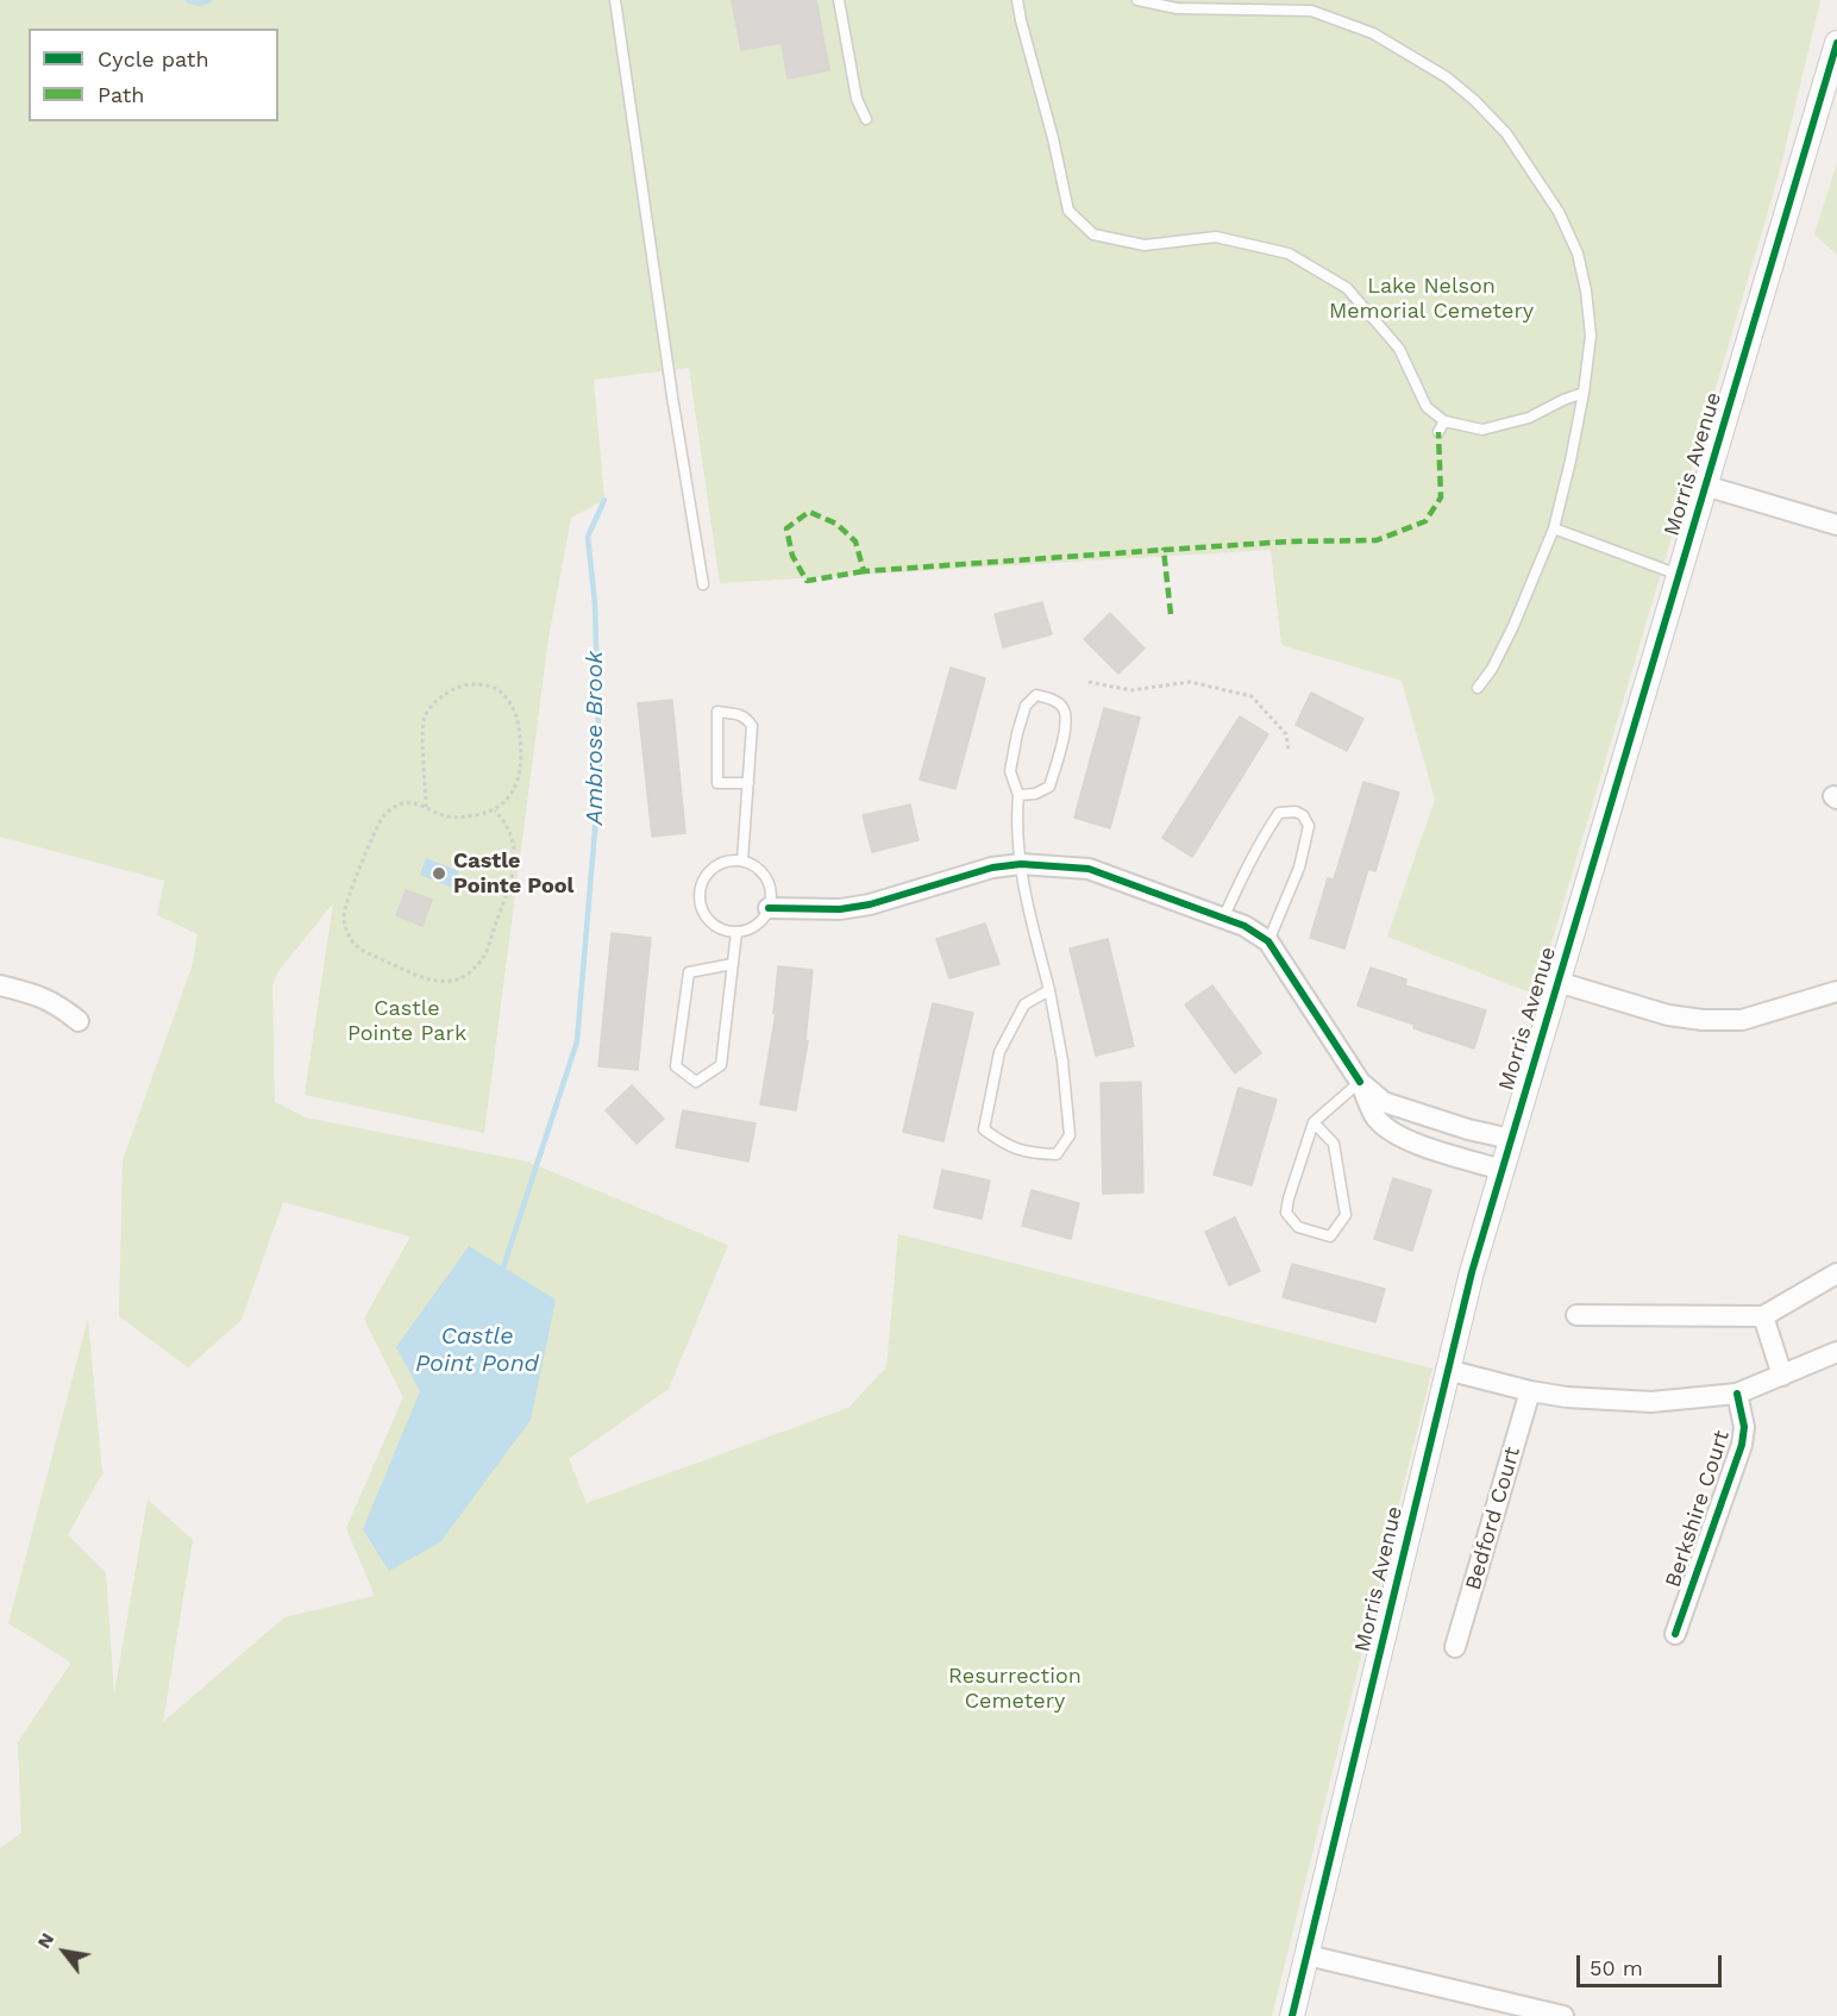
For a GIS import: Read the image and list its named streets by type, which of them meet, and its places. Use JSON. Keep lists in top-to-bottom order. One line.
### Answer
{"streets":{"street":["Morris Avenue","Berkshire Court","Bedford Court"]},"water":["Ambrose Brook","Castle Point Pond"],"parks":["Lake Nelson Memorial Cemetery","Castle Pointe Park","Resurrection Cemetery"],"places":["Castle Pointe Pool"],"legend":["Cycle path","Path"],"scale_bar":"50 m","north":"top left"}
